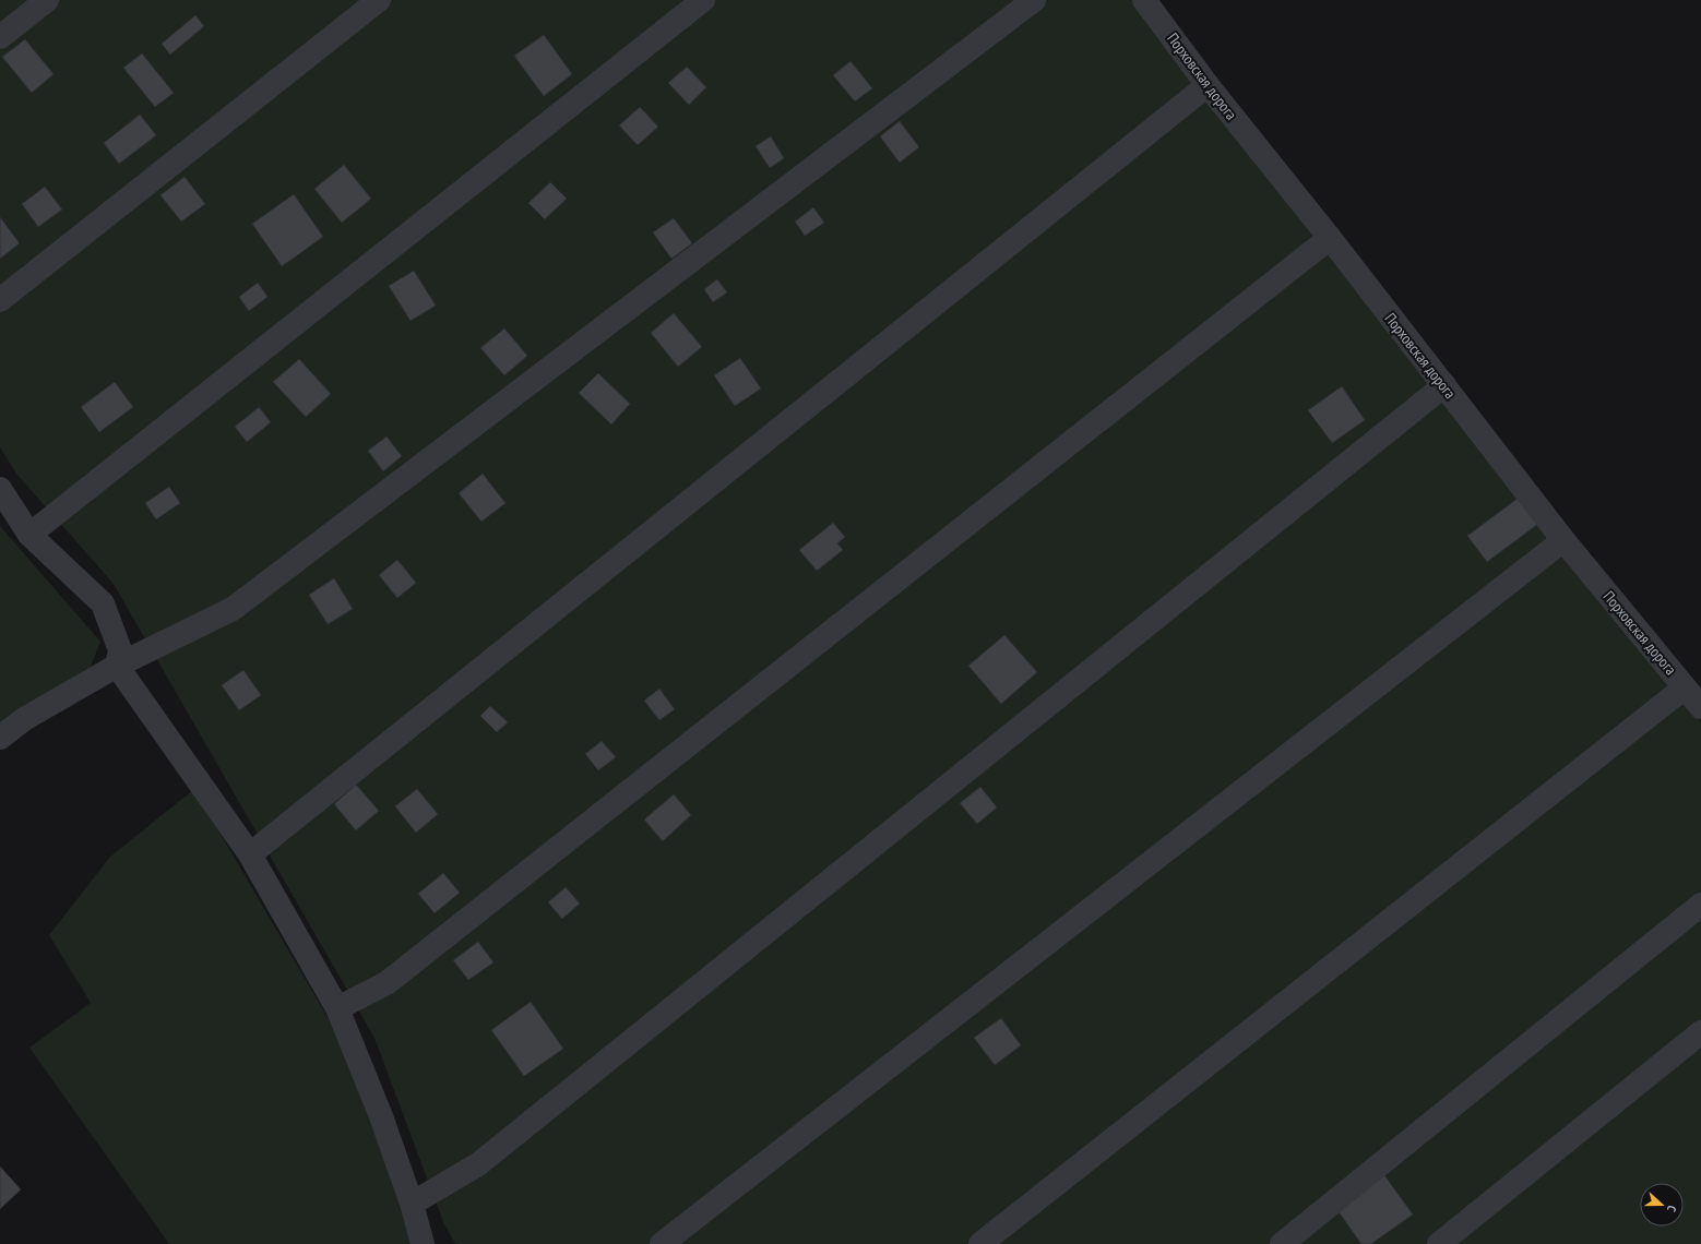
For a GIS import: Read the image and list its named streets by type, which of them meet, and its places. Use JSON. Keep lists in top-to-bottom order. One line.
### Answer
{"streets":{"street":["Порховская дорога"]},"north":"right"}
